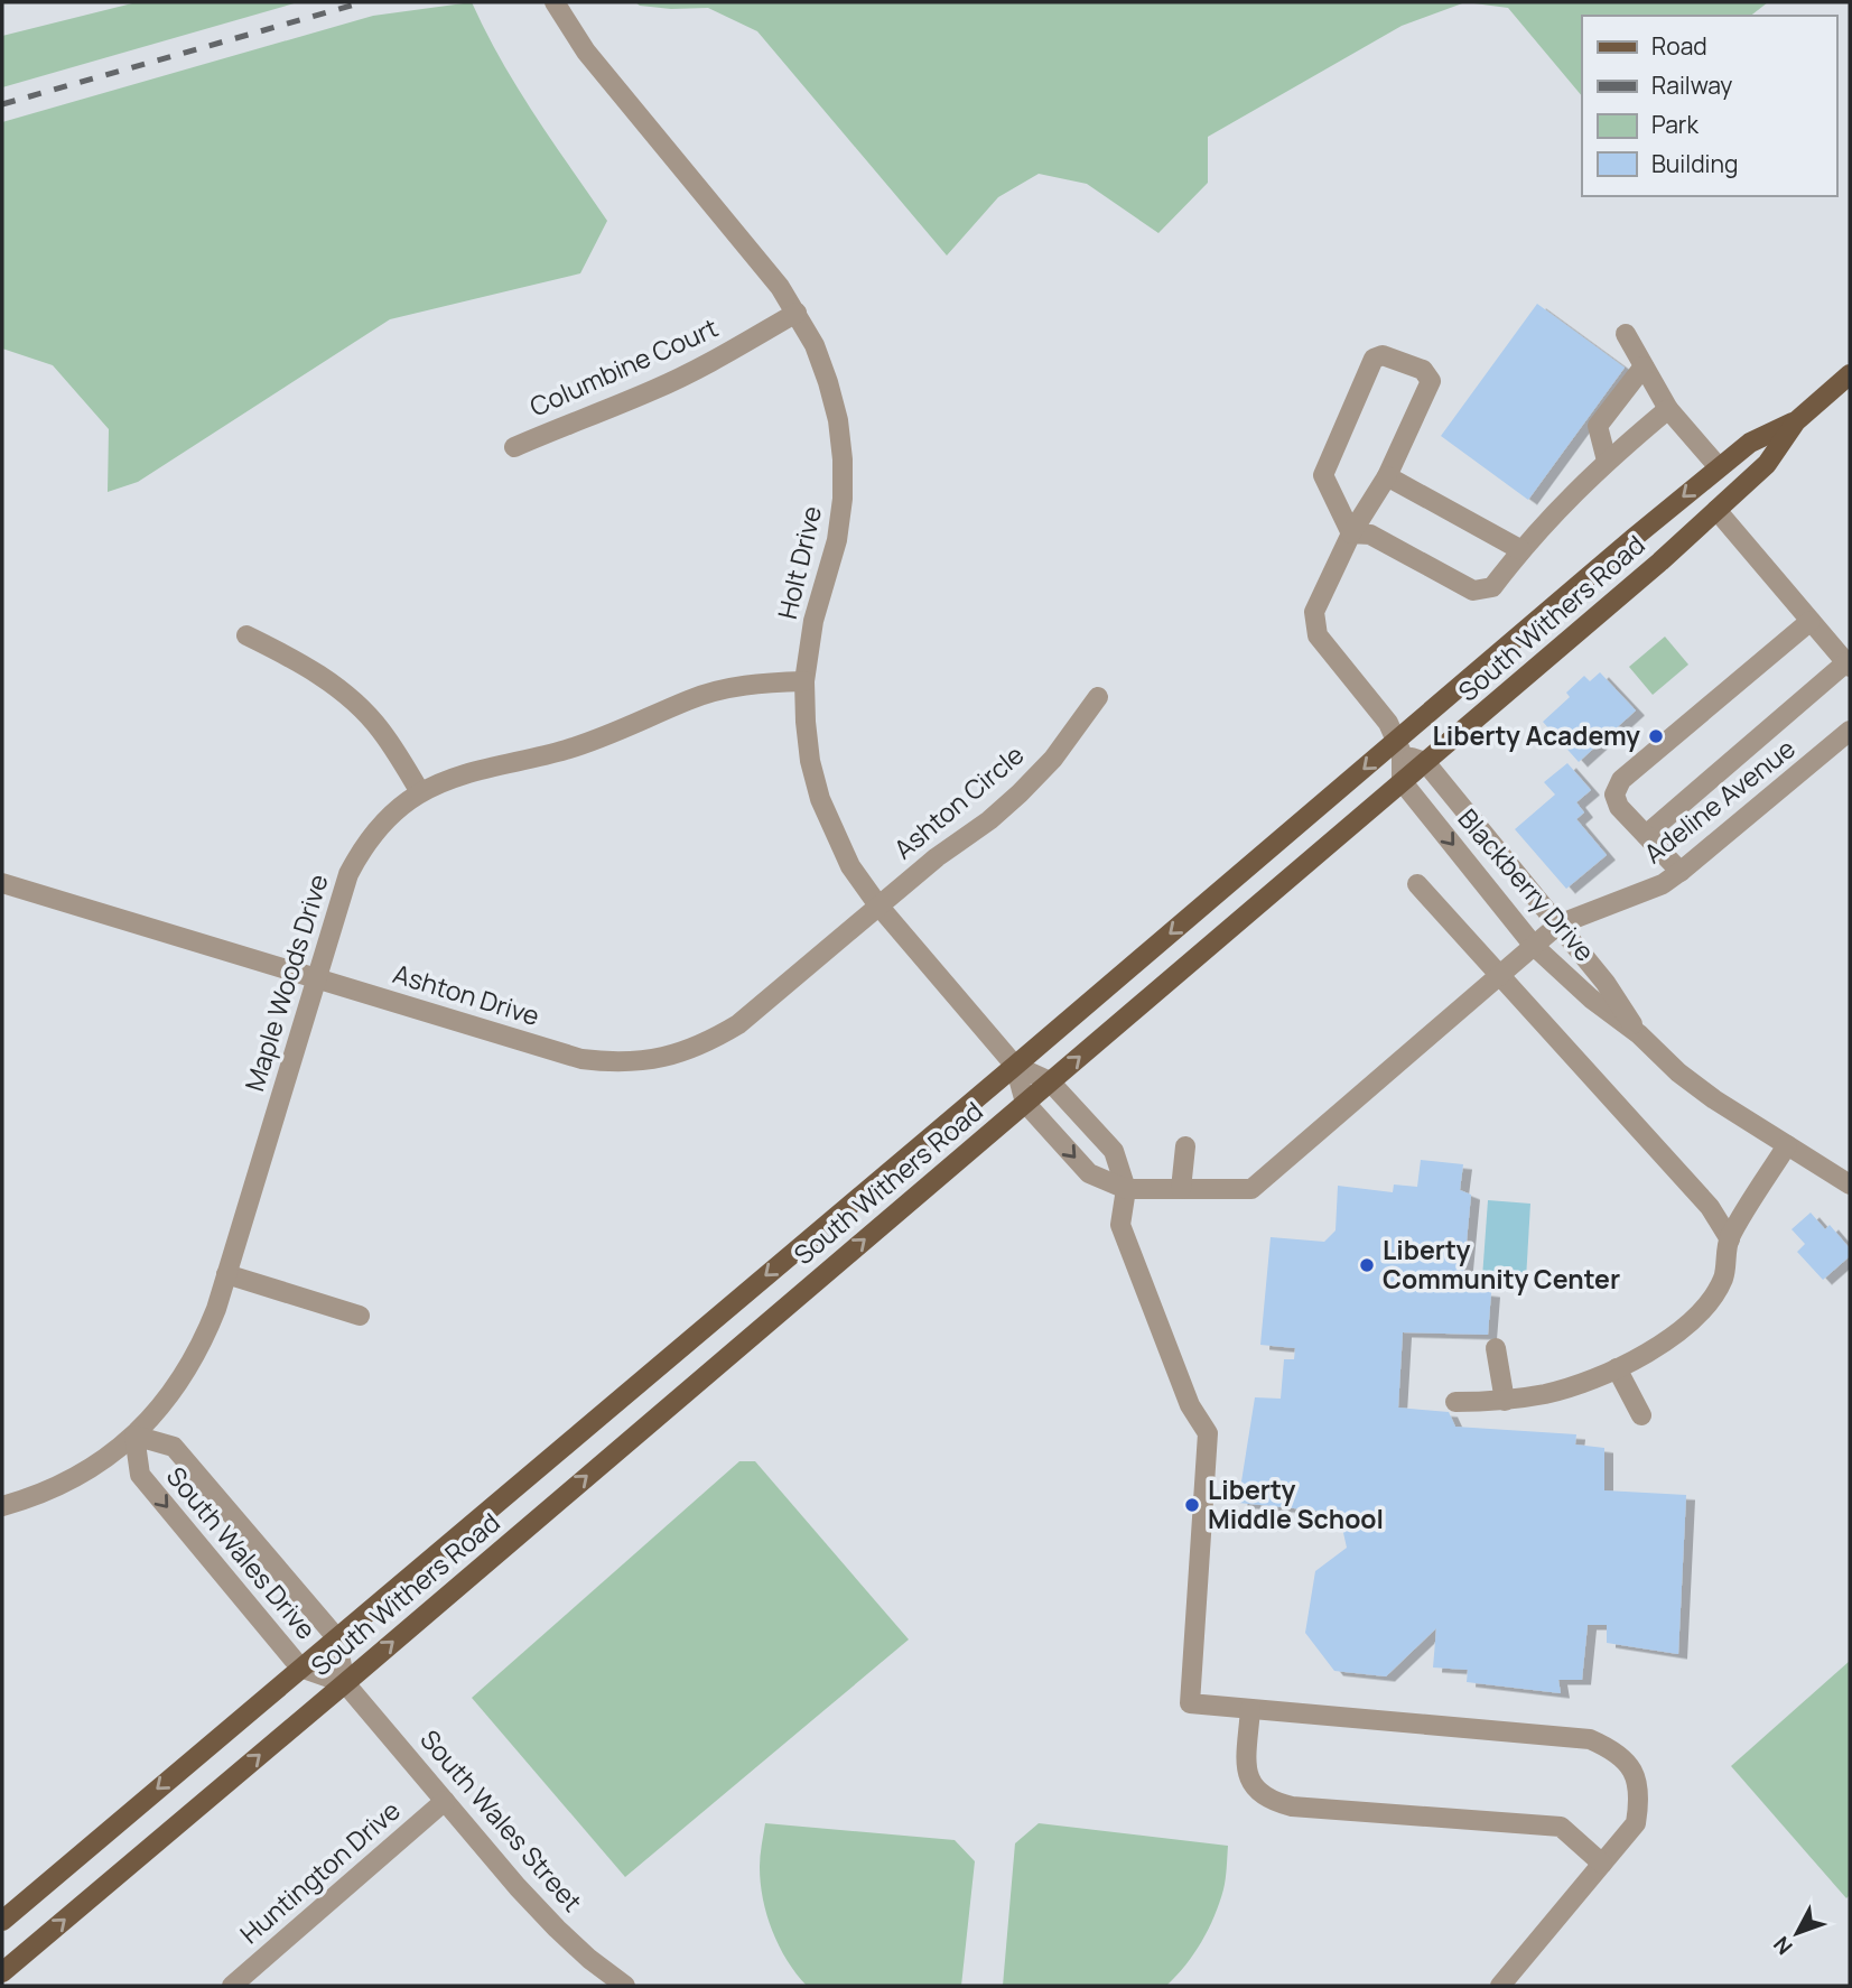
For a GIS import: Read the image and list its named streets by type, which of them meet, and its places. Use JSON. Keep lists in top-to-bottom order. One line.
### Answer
{"streets":{"main road":["South Withers Road"],"street":["Columbine Court","Holt Drive","Adeline Avenue","Ashton Circle","Blackberry Drive","Maple Woods Drive","Ashton Drive","South Wales Drive","South Wales Street","Huntington Drive"]},"crossings":[["Columbine Court","Holt Drive"],["Holt Drive","South Withers Road"],["Holt Drive","Adeline Avenue"],["Holt Drive","Ashton Circle"],["Holt Drive","Maple Woods Drive"],["Holt Drive","Ashton Drive"],["South Withers Road","Blackberry Drive"],["South Withers Road","South Wales Drive"],["South Withers Road","South Wales Street"],["Adeline Avenue","Blackberry Drive"],["Ashton Circle","Ashton Drive"],["Maple Woods Drive","Ashton Drive"],["Maple Woods Drive","South Wales Drive"],["South Wales Drive","South Wales Street"],["South Wales Street","Huntington Drive"]],"places":["Liberty Academy","Liberty Community Center","Liberty Middle School"],"legend":["Road","Railway","Park","Building"],"north":"bottom left"}
